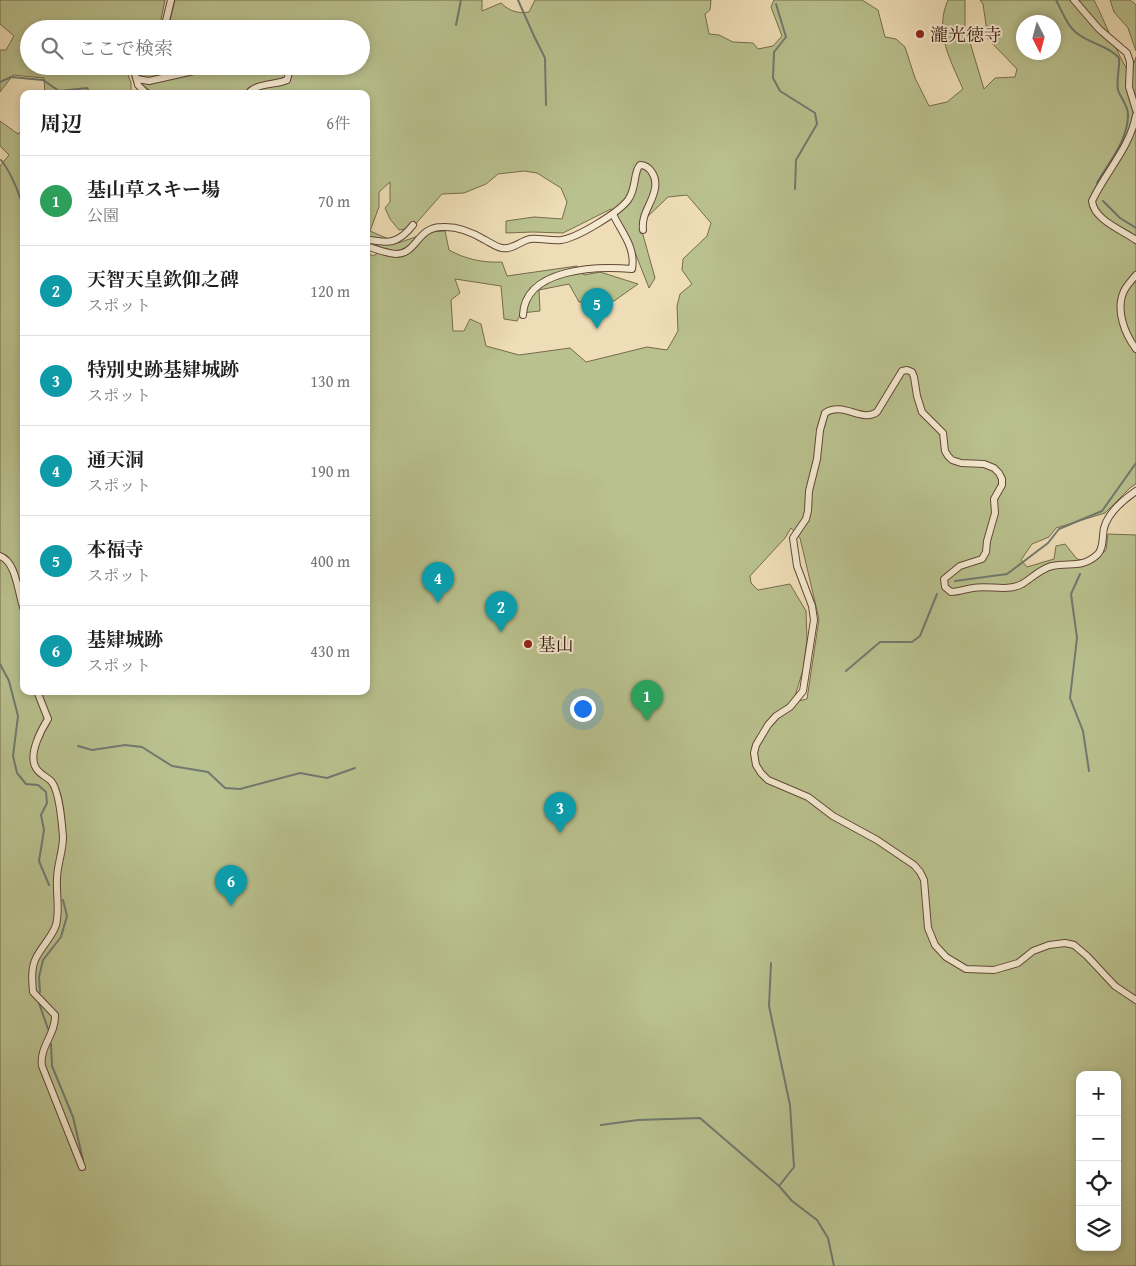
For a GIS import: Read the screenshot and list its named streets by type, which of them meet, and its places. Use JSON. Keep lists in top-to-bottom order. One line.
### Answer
{"places":["瀧光徳寺","基山"],"north":"bottom","page":{"search":"ここで検索","heading":["周辺","6件"],"list":[{"mark":"1","name":"基山草スキー場","note":"公園","value":"70 m"},{"mark":"2","name":"天智天皇欽仰之碑","note":"スポット","value":"120 m"},{"mark":"3","name":"特別史跡基肄城跡","note":"スポット","value":"130 m"},{"mark":"4","name":"通天洞","note":"スポット","value":"190 m"},{"mark":"5","name":"本福寺","note":"スポット","value":"400 m"},{"mark":"6","name":"基肄城跡","note":"スポット","value":"430 m"}],"pins":["5","4","2","1","3","6"],"map_buttons":["+","−"]}}
